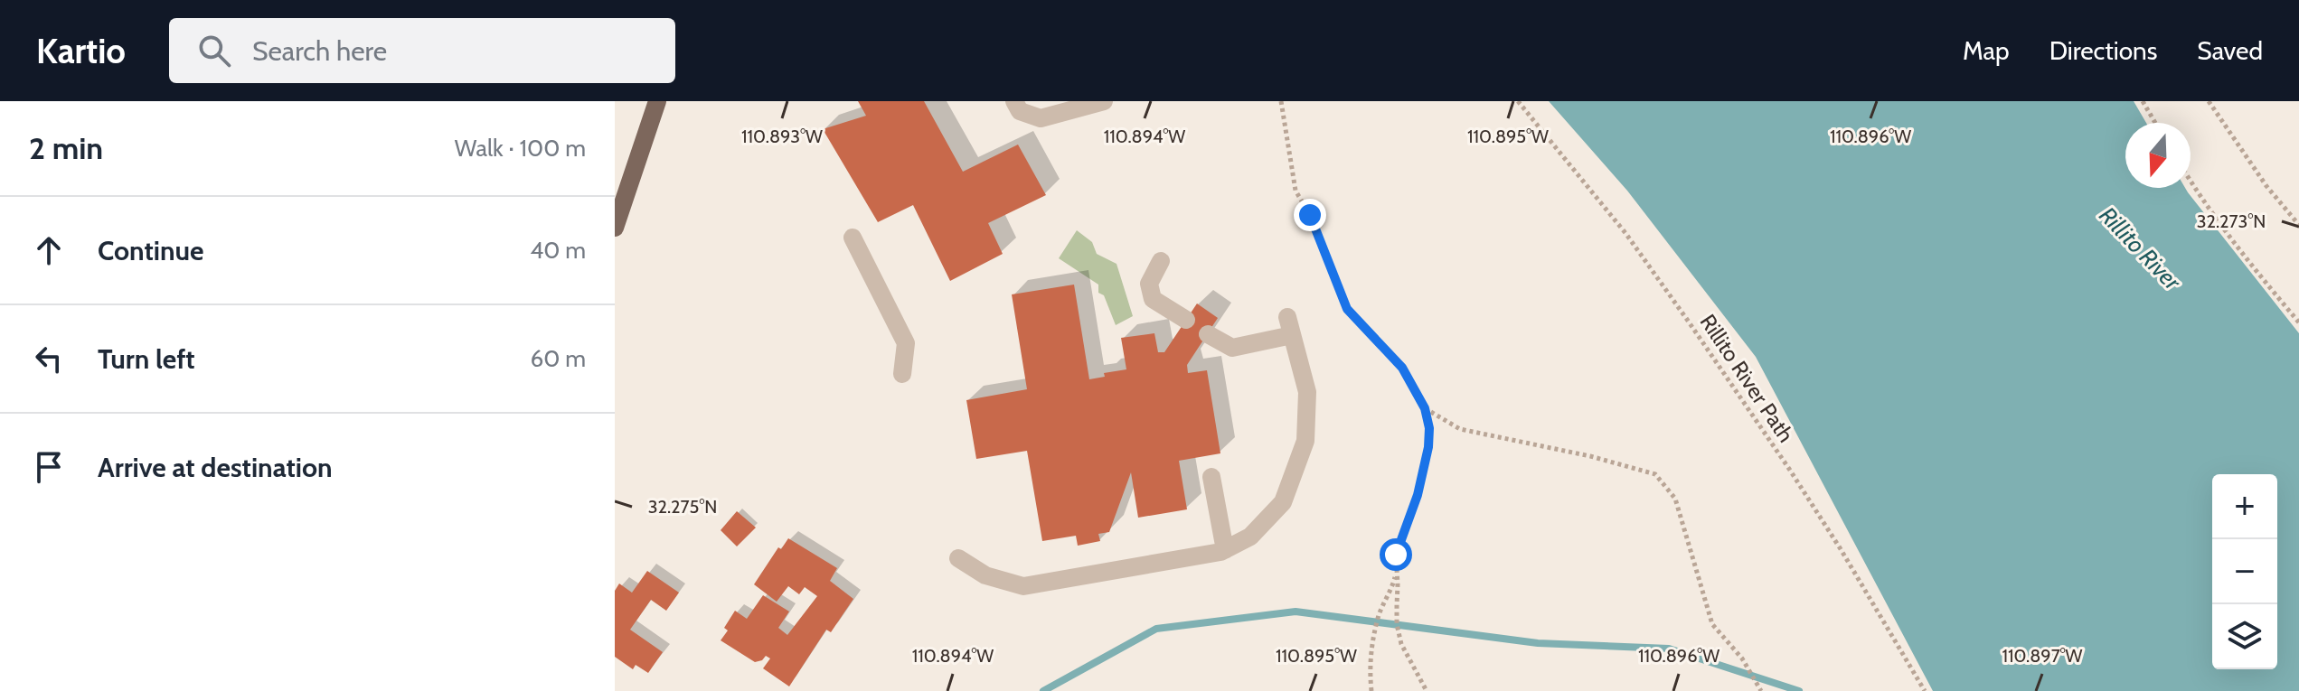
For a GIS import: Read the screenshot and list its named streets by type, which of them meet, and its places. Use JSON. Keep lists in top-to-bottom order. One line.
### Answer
{"streets":{"path":["Rillito River Path"]},"water":["Rillito River"],"north":"bottom","page":{"header":"Kartio","search":"Search here","nav":["Map","Directions","Saved"],"heading":["2 min","Walk · 100 m"],"list":[["Continue","40 m"],["Turn left","60 m"],"Arrive at destination"],"map_buttons":["+","−"]},"coordinates":["110.894°W","110.895°W","110.896°W","110.893°W","32.273°N","32.275°N","110.897°W"]}
